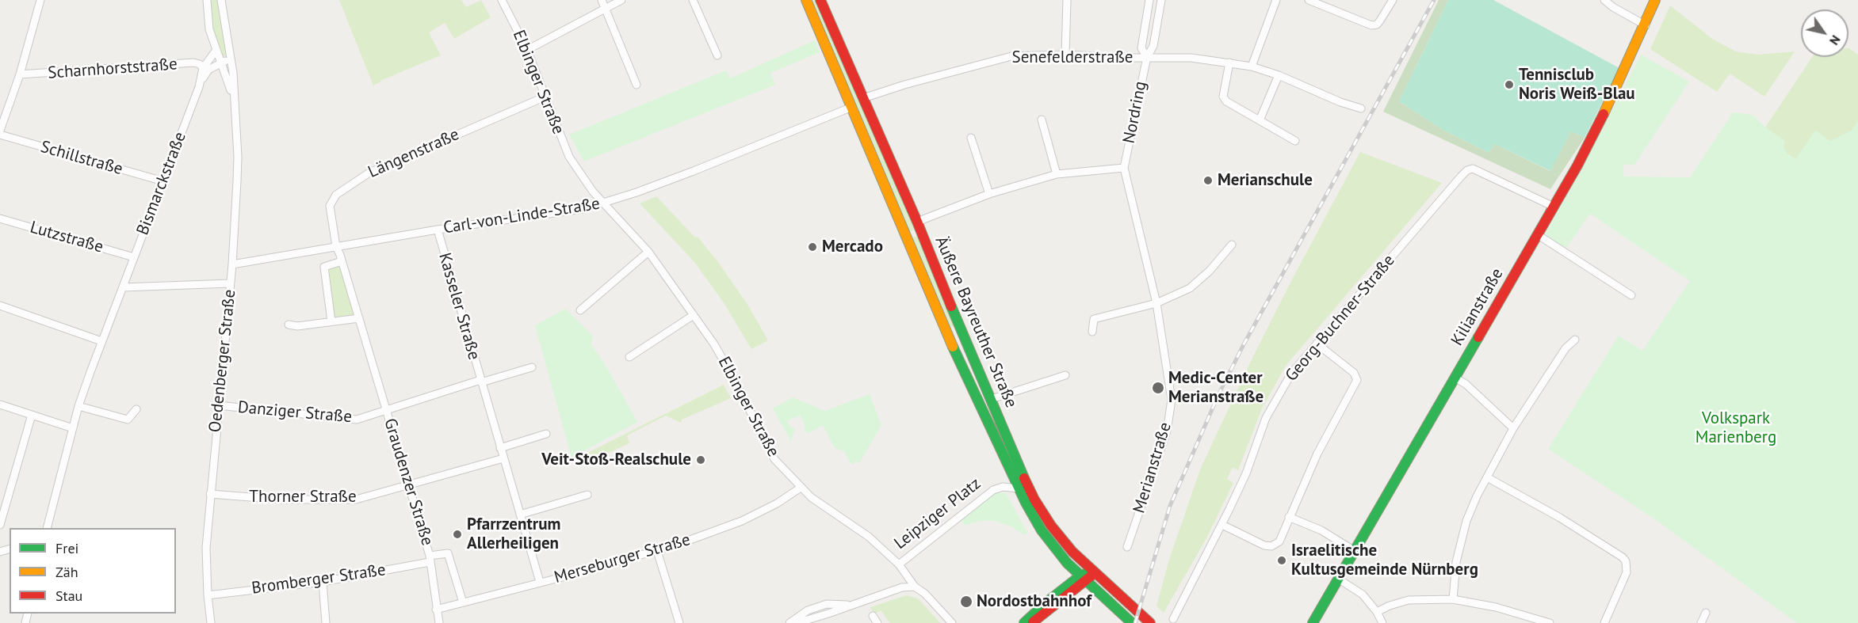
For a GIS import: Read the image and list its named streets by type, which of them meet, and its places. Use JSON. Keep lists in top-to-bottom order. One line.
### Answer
{"streets":{"main road":["Kilianstraße","Äußere Bayreuther Straße"],"street":["Senefelderstraße","Scharnhorststraße","Elbinger Straße","Nordring","Längenstraße","Schillstraße","Bismarckstraße","Carl-von-Linde-Straße","Lutzstraße","Kasseler Straße","Georg-Buchner-Straße","Oedenberger Straße","Danziger Straße","Merianstraße","Graudenzer Straße","Thorner Straße","Leipziger Platz","Merseburger Straße","Bromberger Straße"]},"crossings":[["Senefelderstraße","Nordring"],["Senefelderstraße","Äußere Bayreuther Straße"],["Scharnhorststraße","Bismarckstraße"],["Elbinger Straße","Längenstraße"],["Elbinger Straße","Carl-von-Linde-Straße"],["Elbinger Straße","Leipziger Platz"],["Elbinger Straße","Merseburger Straße"],["Nordring","Merianstraße"],["Längenstraße","Carl-von-Linde-Straße"],["Längenstraße","Graudenzer Straße"],["Schillstraße","Bismarckstraße"],["Bismarckstraße","Lutzstraße"],["Bismarckstraße","Oedenberger Straße"],["Carl-von-Linde-Straße","Kasseler Straße"],["Carl-von-Linde-Straße","Äußere Bayreuther Straße"],["Carl-von-Linde-Straße","Oedenberger Straße"],["Carl-von-Linde-Straße","Graudenzer Straße"],["Kasseler Straße","Danziger Straße"],["Kasseler Straße","Thorner Straße"],["Kasseler Straße","Merseburger Straße"],["Kilianstraße","Georg-Buchner-Straße"],["Äußere Bayreuther Straße","Leipziger Platz"],["Oedenberger Straße","Danziger Straße"],["Oedenberger Straße","Thorner Straße"],["Oedenberger Straße","Bromberger Straße"],["Danziger Straße","Graudenzer Straße"],["Graudenzer Straße","Thorner Straße"],["Graudenzer Straße","Merseburger Straße"],["Graudenzer Straße","Bromberger Straße"]],"parks":["Volkspark Marienberg"],"places":["Tennisclub Noris Weiß-Blau","Merianschule","Mercado","Medic-Center Merianstraße","Veit-Stoß-Realschule","Pfarrzentrum Allerheiligen","Israelitische Kultusgemeinde Nürnberg","Nordostbahnhof"],"legend":["Frei","Zäh","Stau"],"north":"bottom right"}
